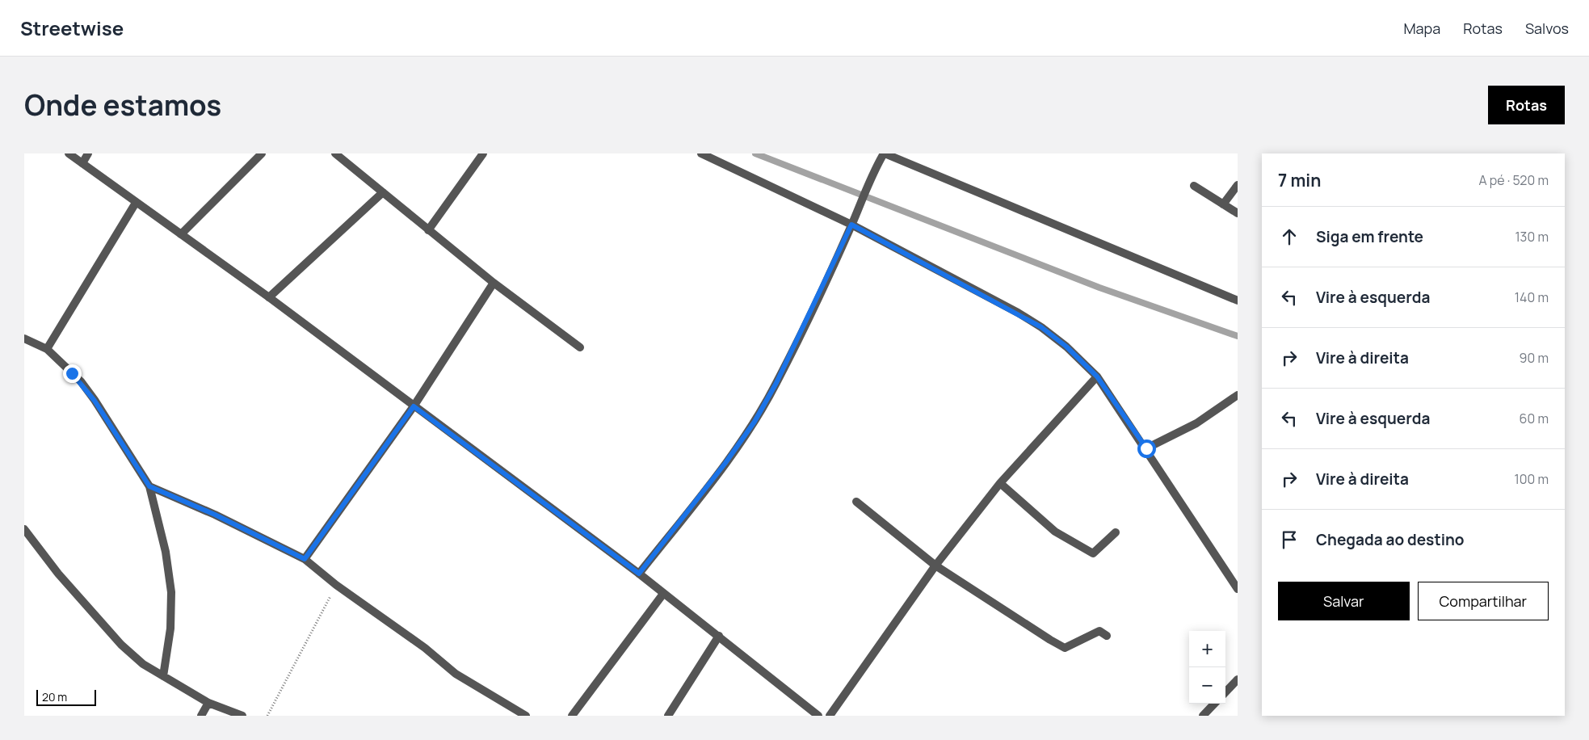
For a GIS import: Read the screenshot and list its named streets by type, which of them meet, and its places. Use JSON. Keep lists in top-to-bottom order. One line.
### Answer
{"scale_bar":"20 m","page":{"header":"Streetwise","nav":["Mapa","Rotas","Salvos"],"title":"Onde estamos","buttons":["Rotas",["Salvar","Compartilhar"]],"heading":["7 min","A pé · 520 m"],"list":[["Siga em frente","130 m"],["Vire à esquerda","140 m"],["Vire à direita","90 m"],["Vire à esquerda","60 m"],["Vire à direita","100 m"],"Chegada ao destino"],"map_buttons":["+","−"],"scale":"20 m"}}
